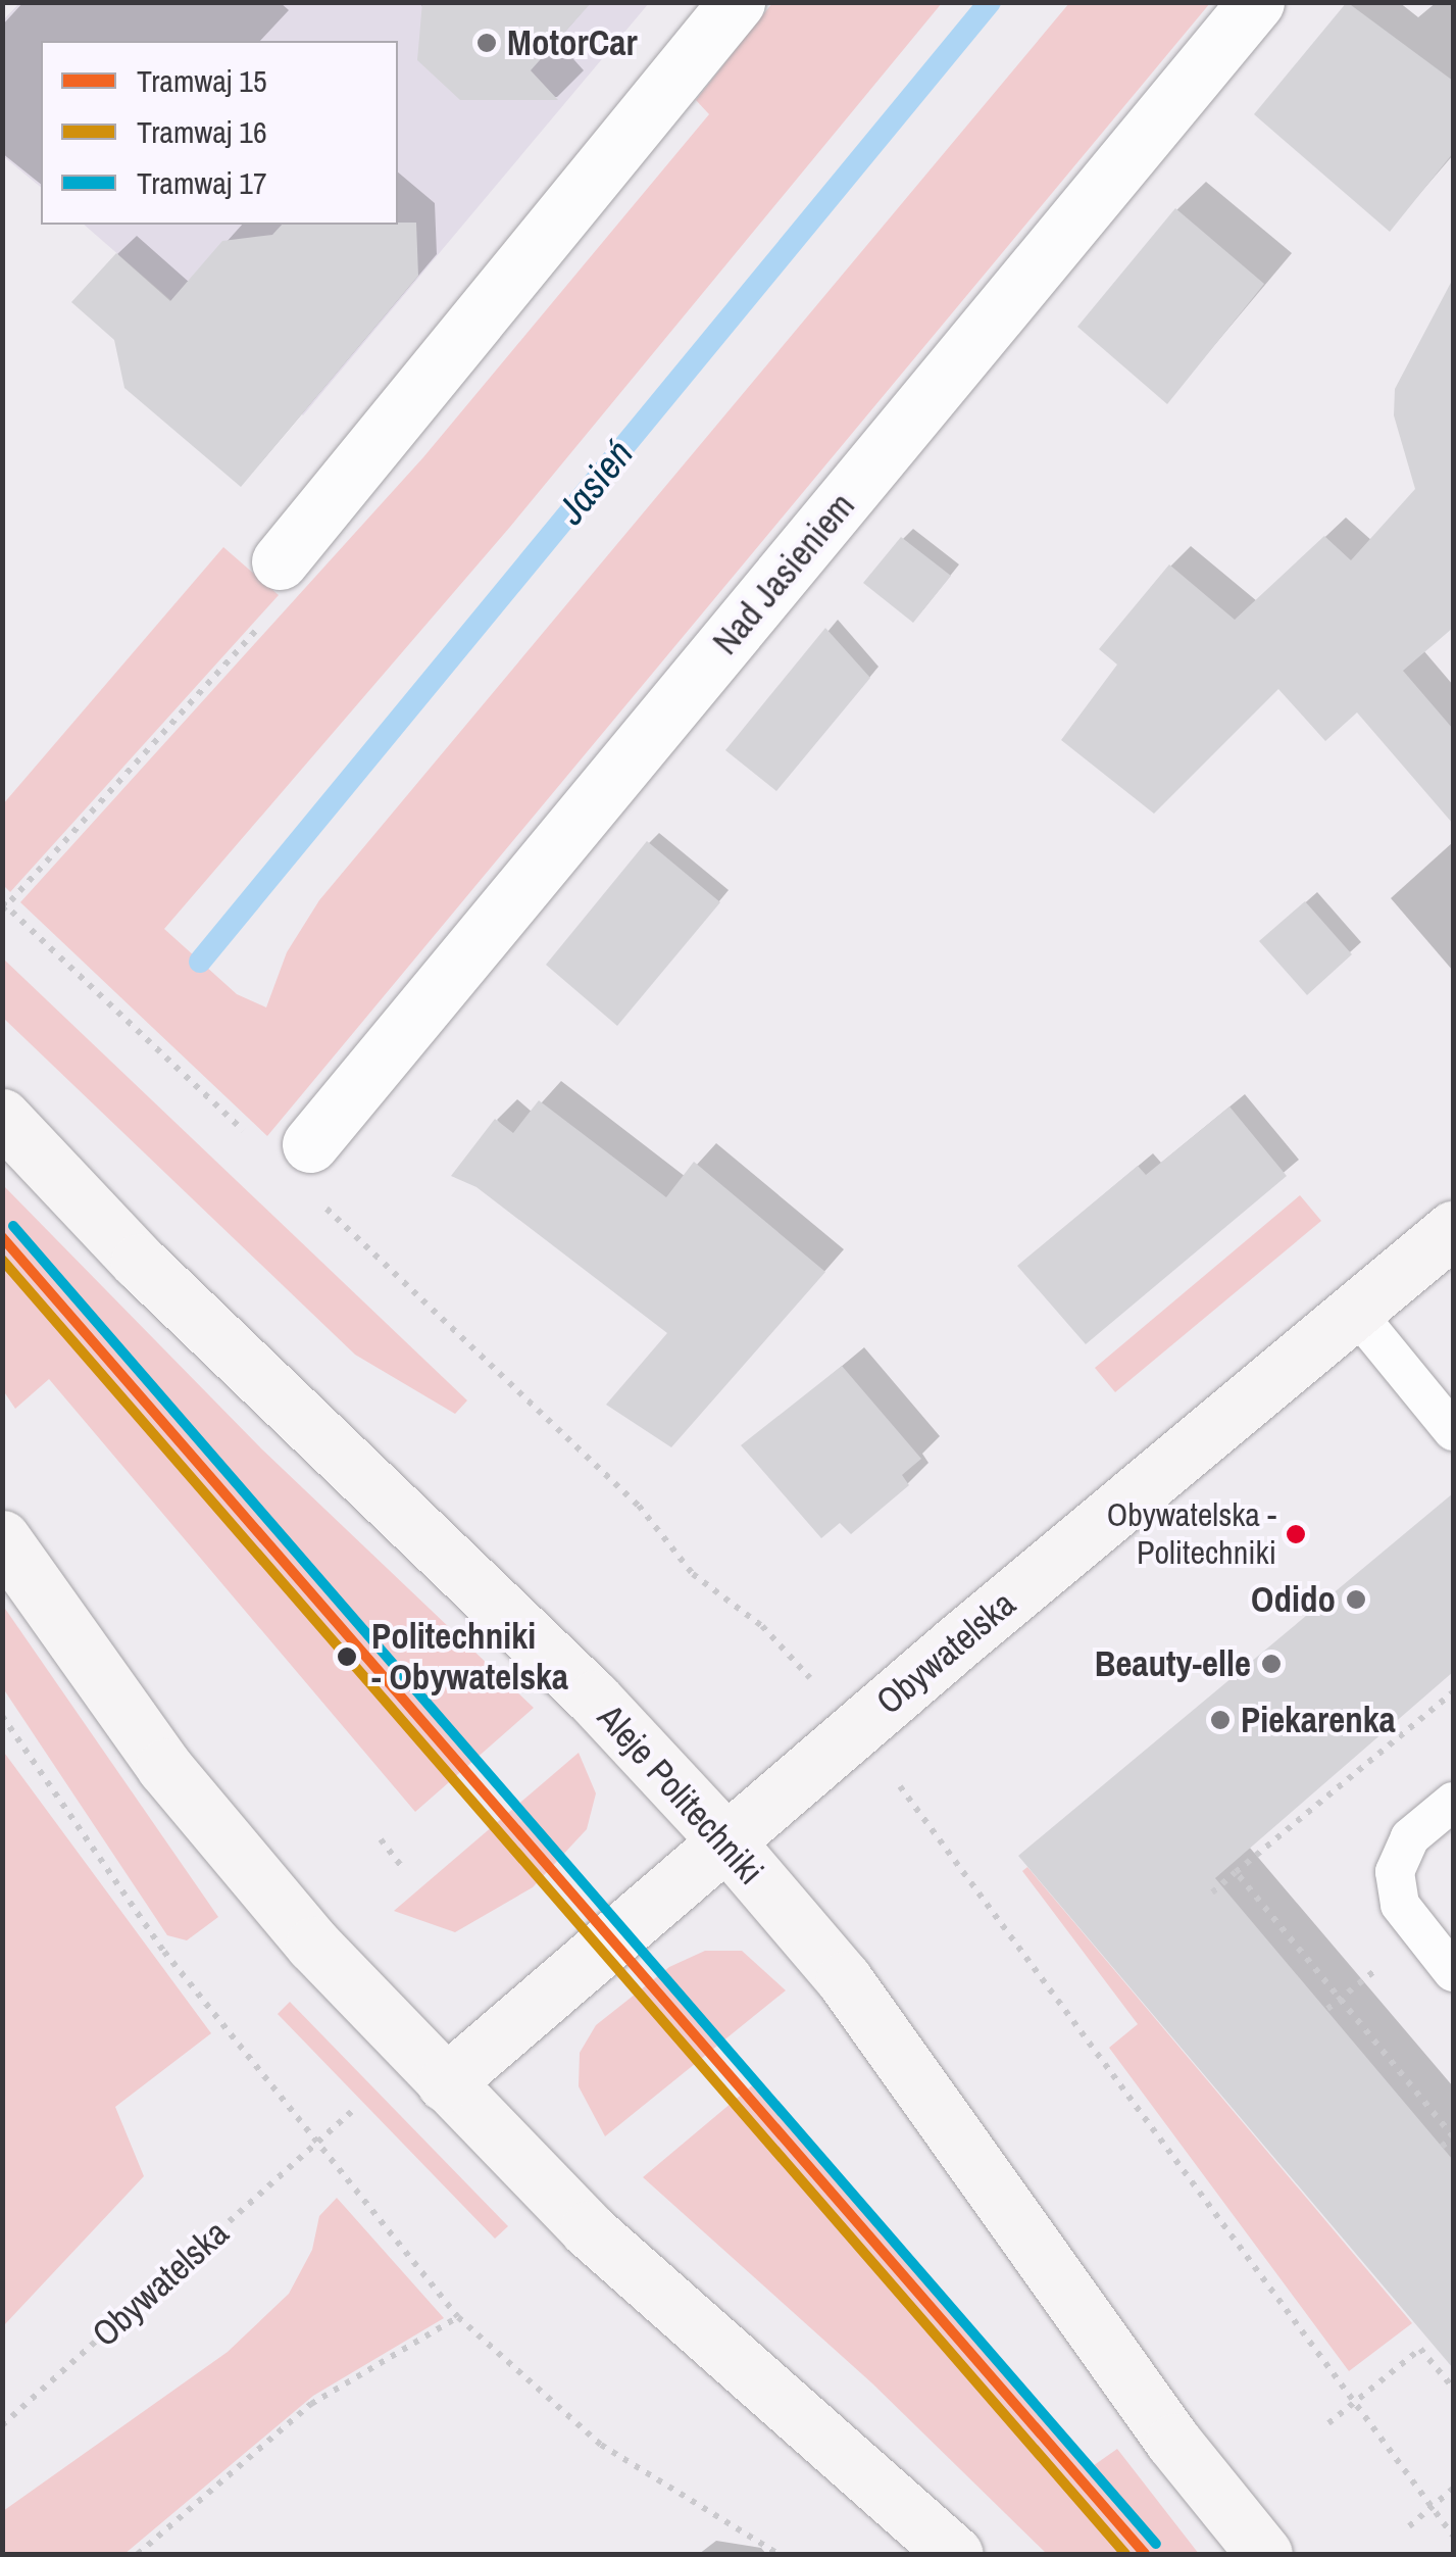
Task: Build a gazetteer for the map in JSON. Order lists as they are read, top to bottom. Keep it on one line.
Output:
{"streets":{"main road":["Obywatelska","Aleje Politechniki"],"street":["Nad Jasieniem"]},"crossings":[["Obywatelska","Aleje Politechniki"]],"water":["Jasień"],"places":["MotorCar","Obywatelska - Politechniki","Odido","Politechniki - Obywatelska","Beauty-elle","Piekarenka"],"lines":["tram line 17","tram line 15","tram line 16"],"legend":["Tramwaj 15","Tramwaj 16","Tramwaj 17"]}
